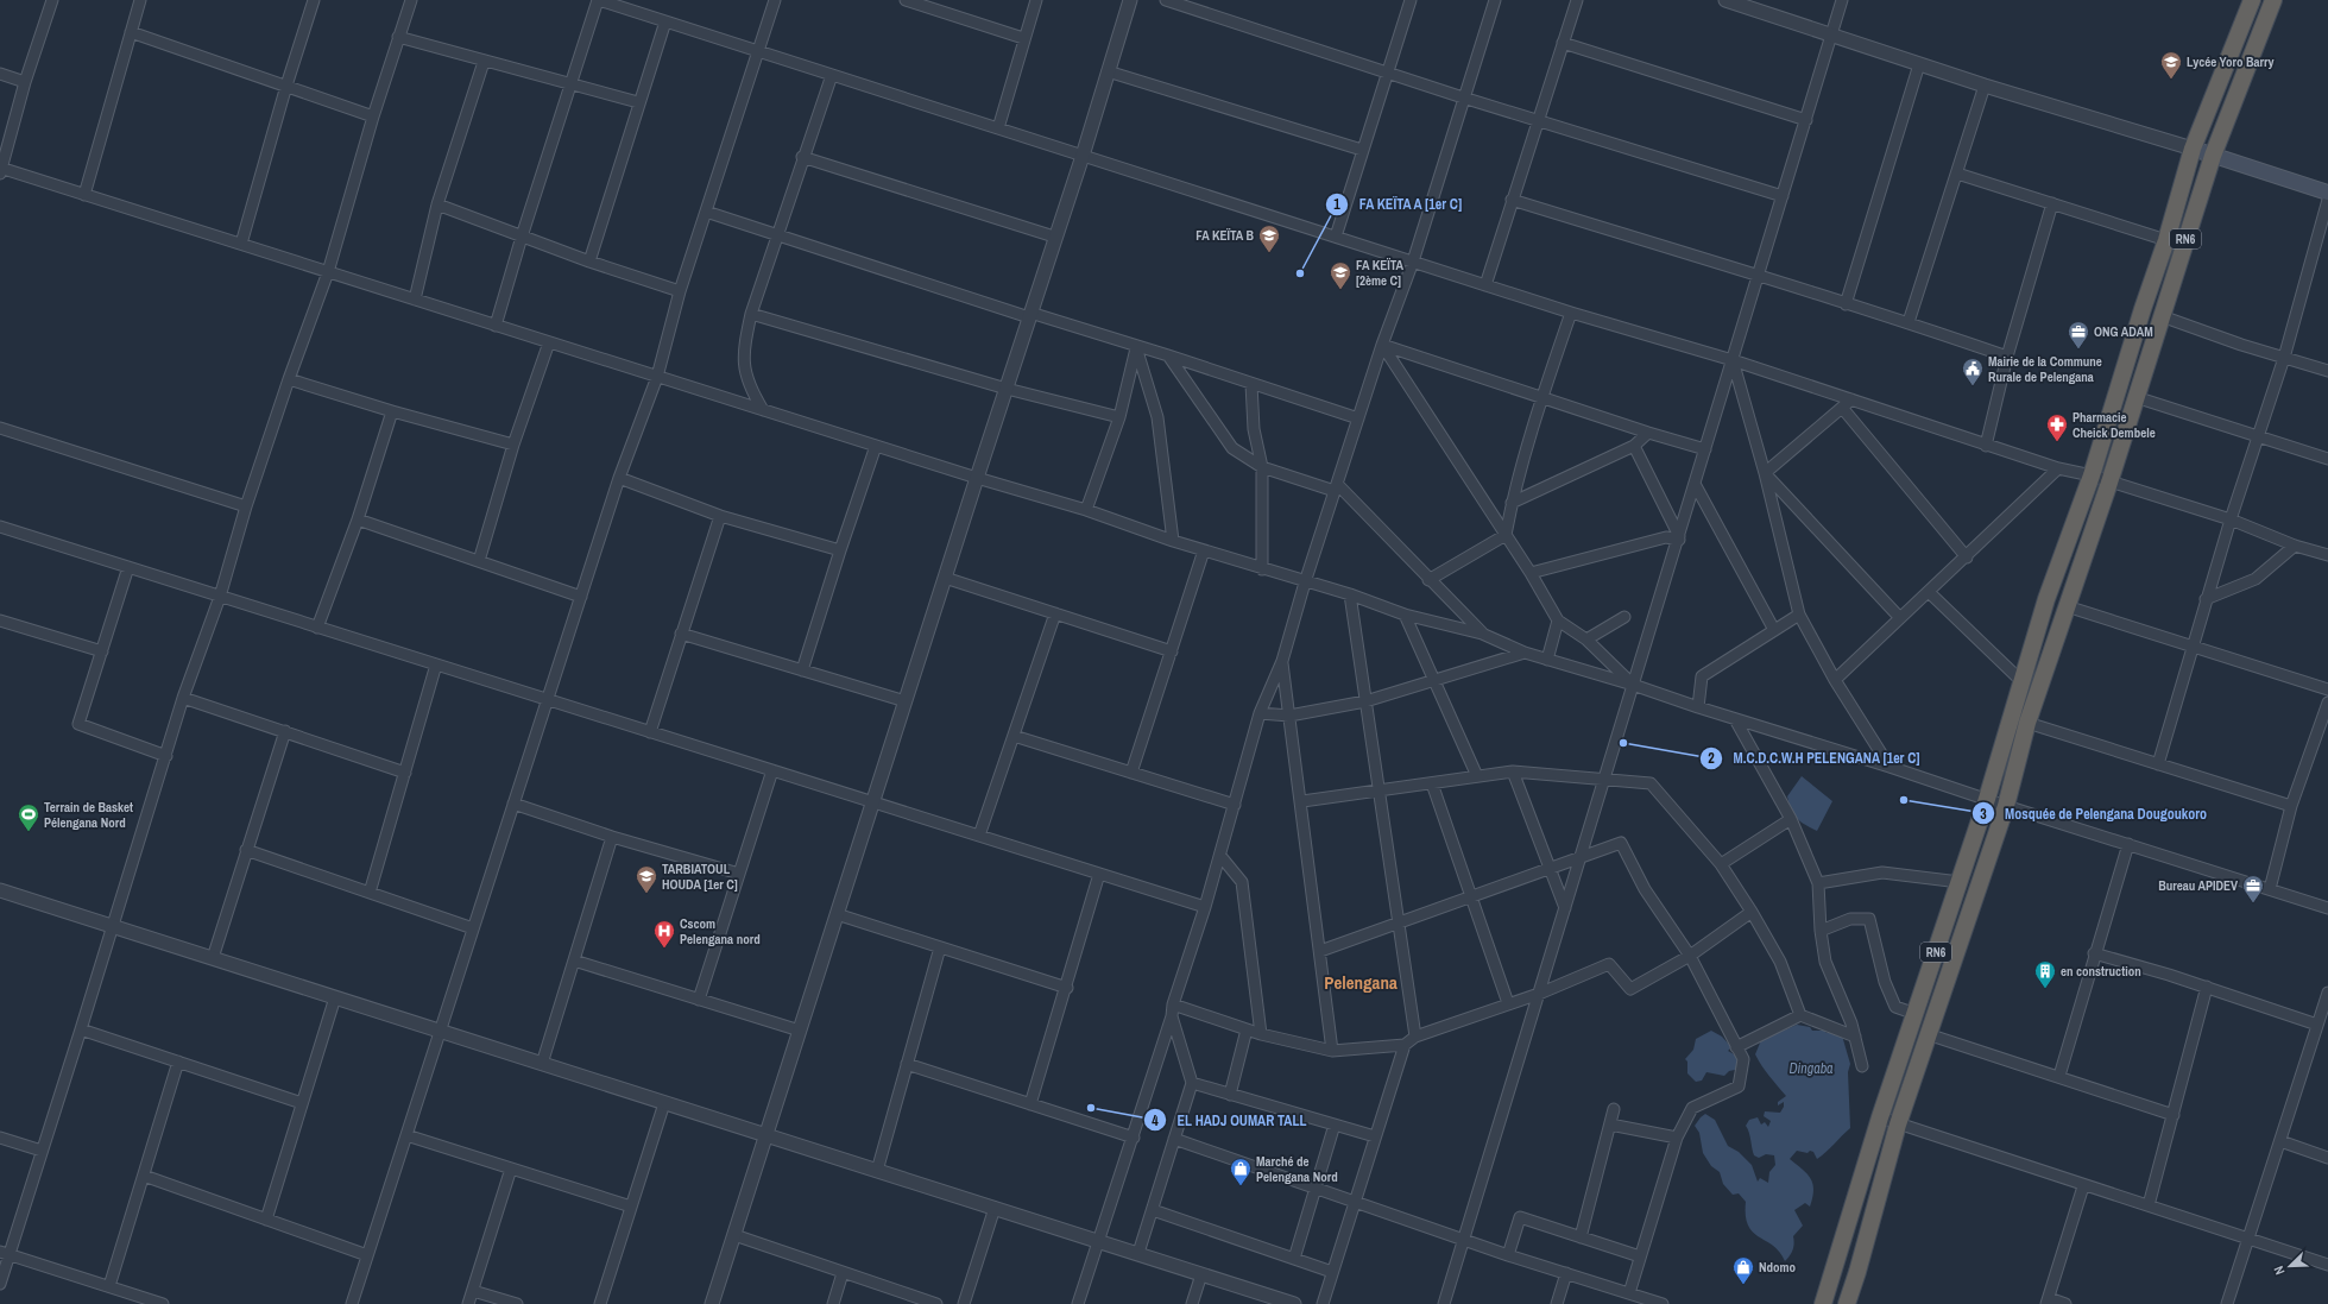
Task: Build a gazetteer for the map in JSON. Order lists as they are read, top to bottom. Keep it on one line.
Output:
{"streets":{"highway":["RN6"]},"districts":["Pelengana"],"water":["Dingaba"],"places":{"school or university":["Lycée Yoro Barry","FA KEÏTA B","FA KEÏTA [2ème C]","TARBIATOUL HOUDA [1er C]"],"other":["FA KEÏTA A [1er C]","M.C.D.C.W.H PELENGANA [1er C]","Mosquée de Pelengana Dougoukoro","EL HADJ OUMAR TALL"],"office":["ONG ADAM","Bureau APIDEV"],"public building":["Mairie de la Commune Rurale de Pelengana"],"pharmacy":["Pharmacie Cheick Dembele"],"sports":["Terrain de Basket Pélengana Nord"],"hospital":["Cscom Pelengana nord"],"building":["en construction"],"shop":["Marché de Pelengana Nord","Ndomo"]},"north":"bottom left"}
